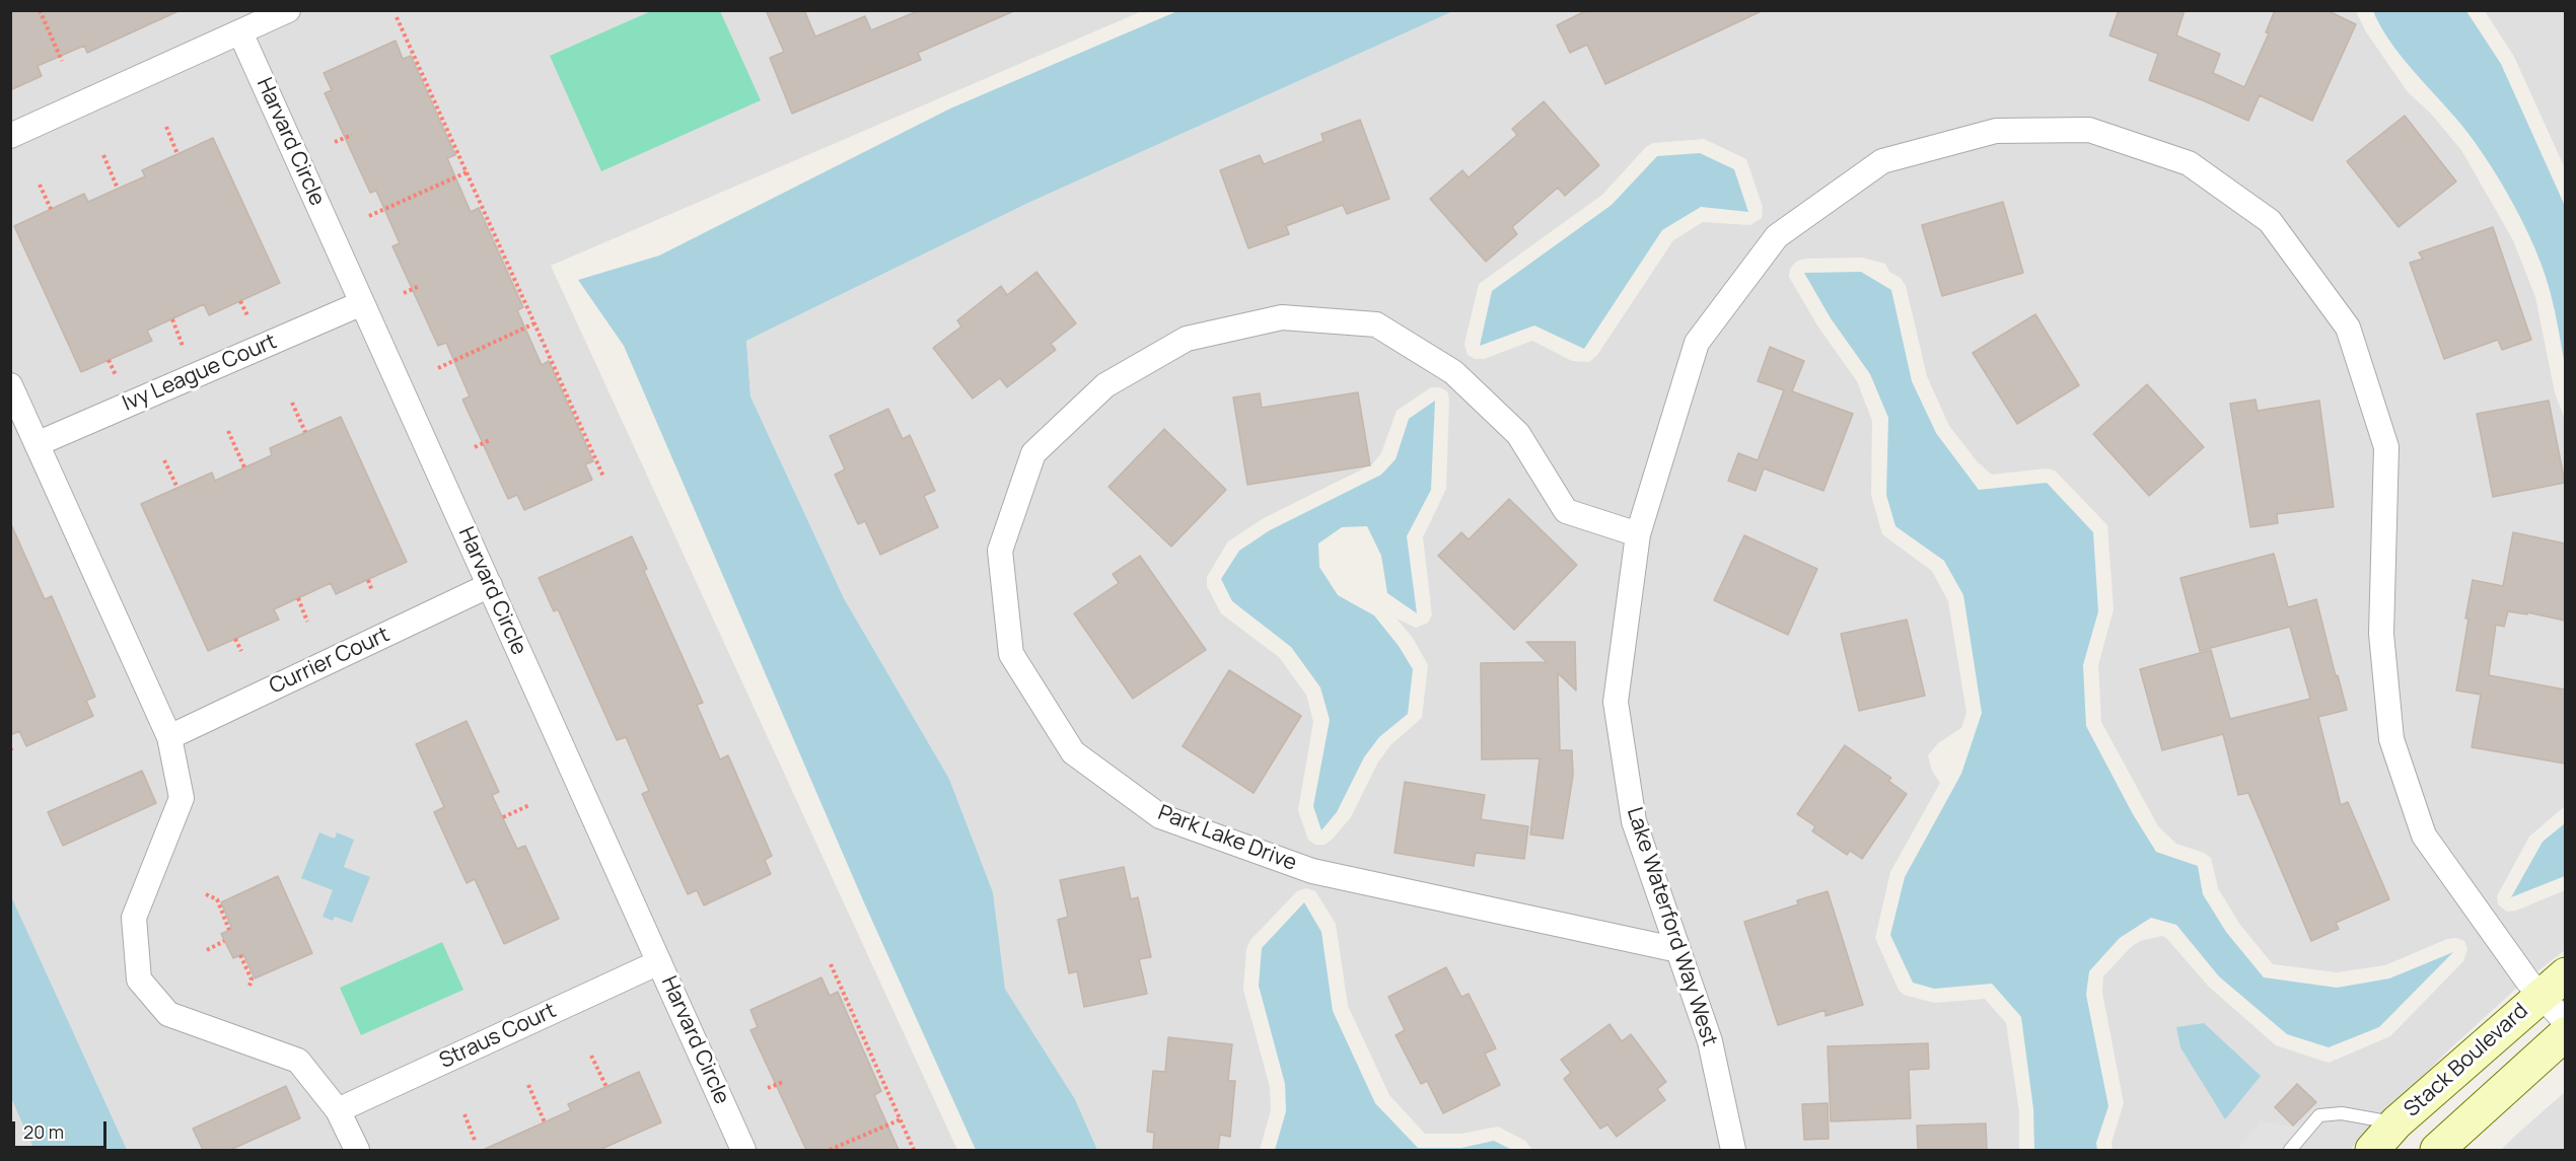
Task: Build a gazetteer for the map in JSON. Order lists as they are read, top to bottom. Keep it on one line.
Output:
{"streets":{"street":["Harvard Circle","Ivy League Court","Currier Court","Park Lake Drive","Lake Waterford Way West","Straus Court","Stack Boulevard"]},"crossings":[["Harvard Circle","Ivy League Court"],["Harvard Circle","Currier Court"],["Harvard Circle","Straus Court"],["Park Lake Drive","Lake Waterford Way West"],["Lake Waterford Way West","Stack Boulevard"]],"scale_bar":"20 m"}
